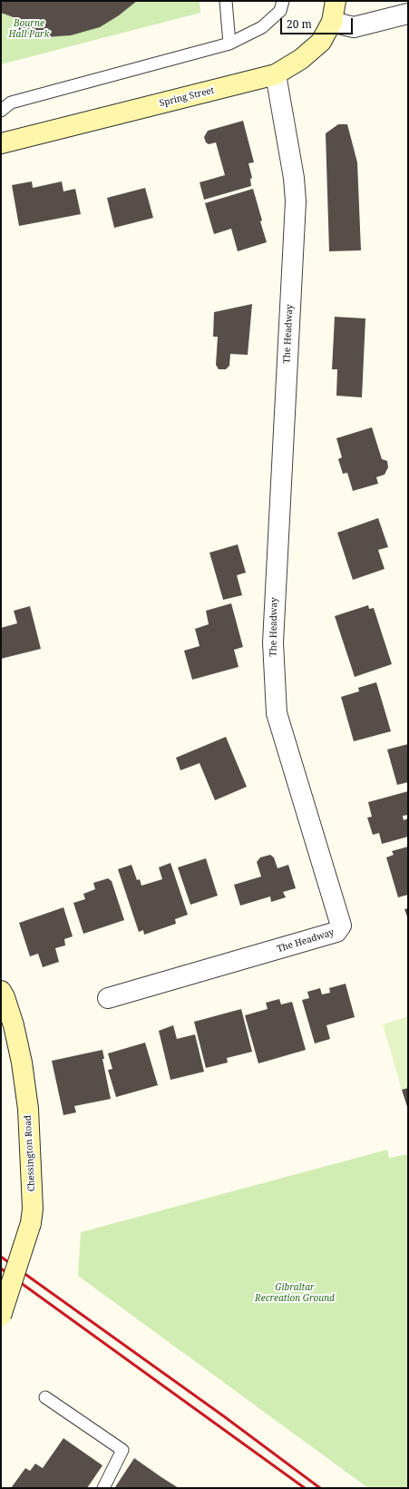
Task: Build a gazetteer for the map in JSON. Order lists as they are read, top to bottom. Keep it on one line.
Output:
{"streets":{"main road":["Spring Street","Chessington Road"],"street":["The Headway"]},"crossings":[["Spring Street","The Headway"]],"parks":["Bourne Hall Park","Gibraltar Recreation Ground"],"scale_bar":"20 m"}
